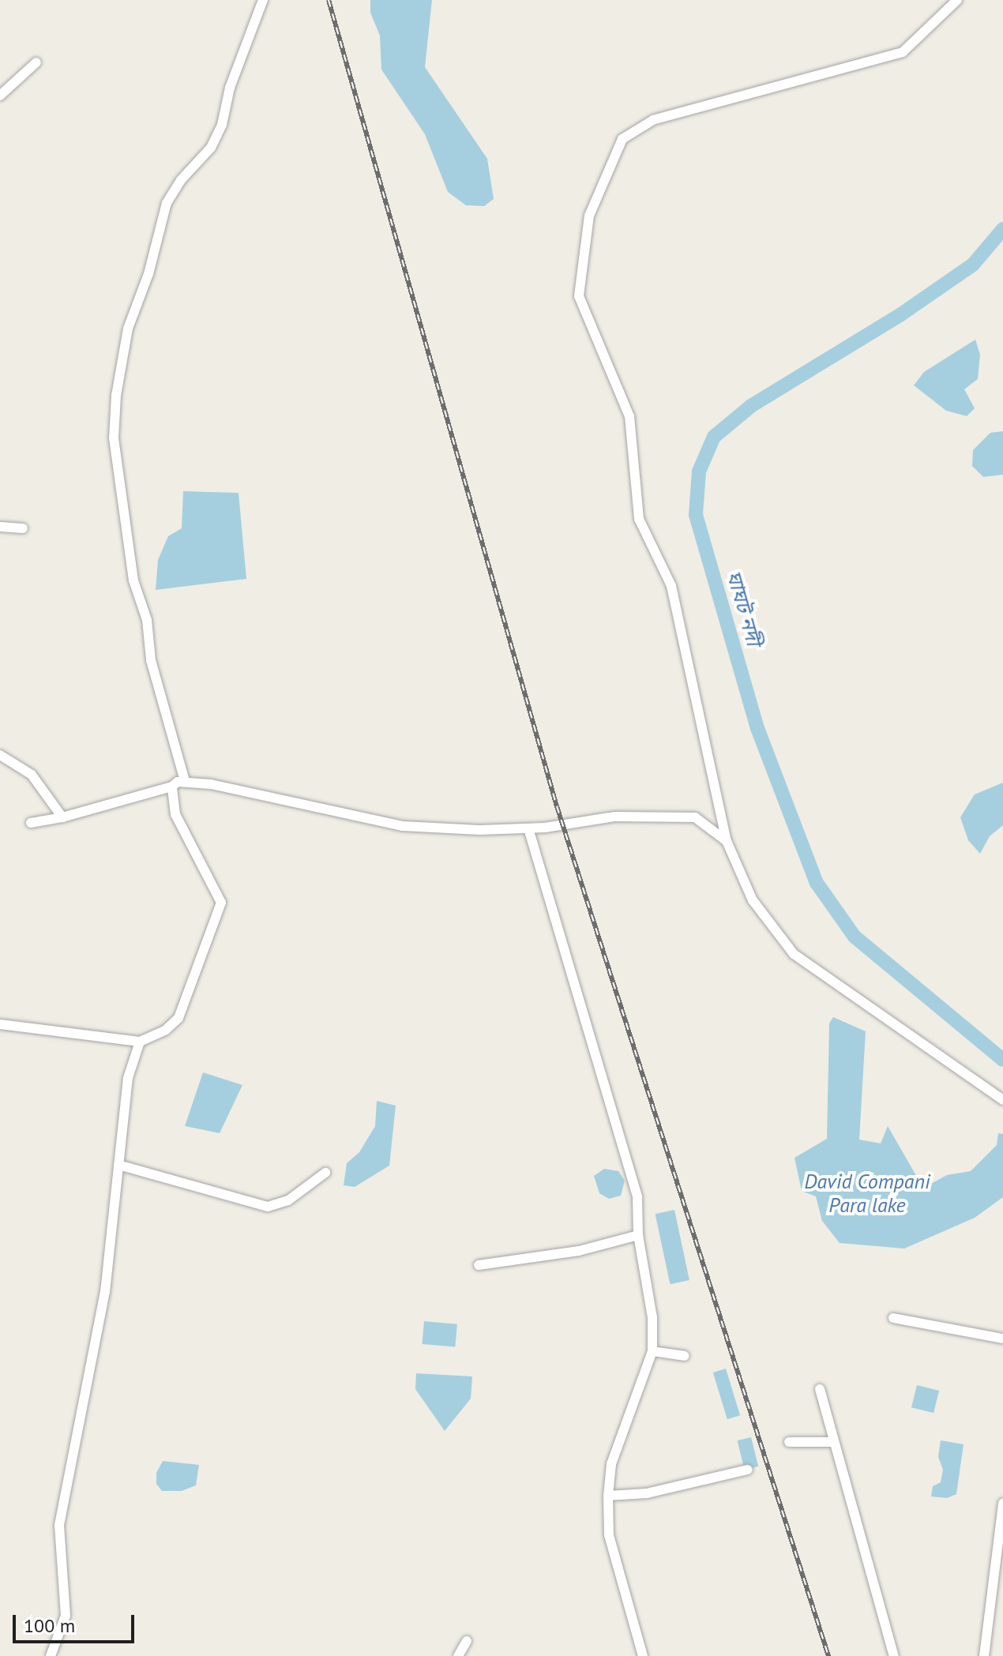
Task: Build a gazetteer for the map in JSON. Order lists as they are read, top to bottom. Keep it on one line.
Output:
{"water":["ঘাঘট নদী","David Compani Para lake"],"scale_bar":"100 m"}
